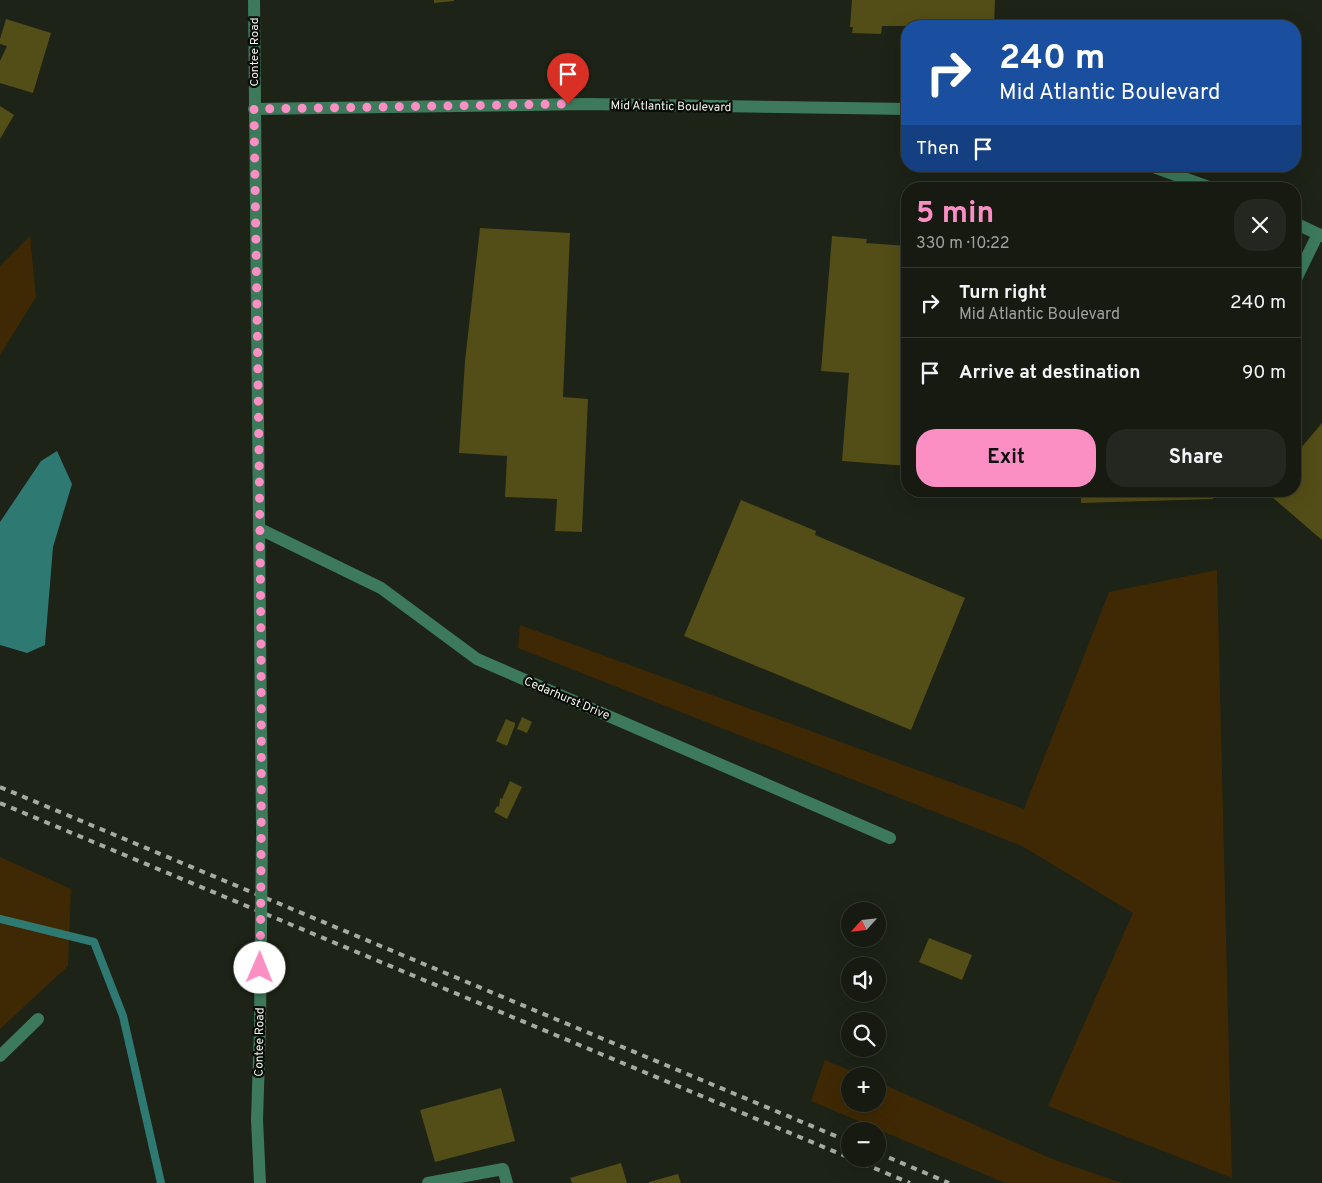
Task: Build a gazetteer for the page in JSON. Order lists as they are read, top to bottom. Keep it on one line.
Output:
{"streets":{"street":["Contee Road","Mid Atlantic Boulevard","Cedarhurst Drive"]},"crossings":[["Contee Road","Mid Atlantic Boulevard"],["Contee Road","Cedarhurst Drive"]],"north":"bottom left","page":{"turn":["240 m","Mid Atlantic Boulevard"],"then":"Then","heading":["5 min","330 m · 10:22"],"list":[{"name":"Turn right","note":"Mid Atlantic Boulevard","value":"240 m"},{"name":"Arrive at destination","value":"90 m"}],"buttons":["Exit","Share"],"map_buttons":["+","−"]}}
